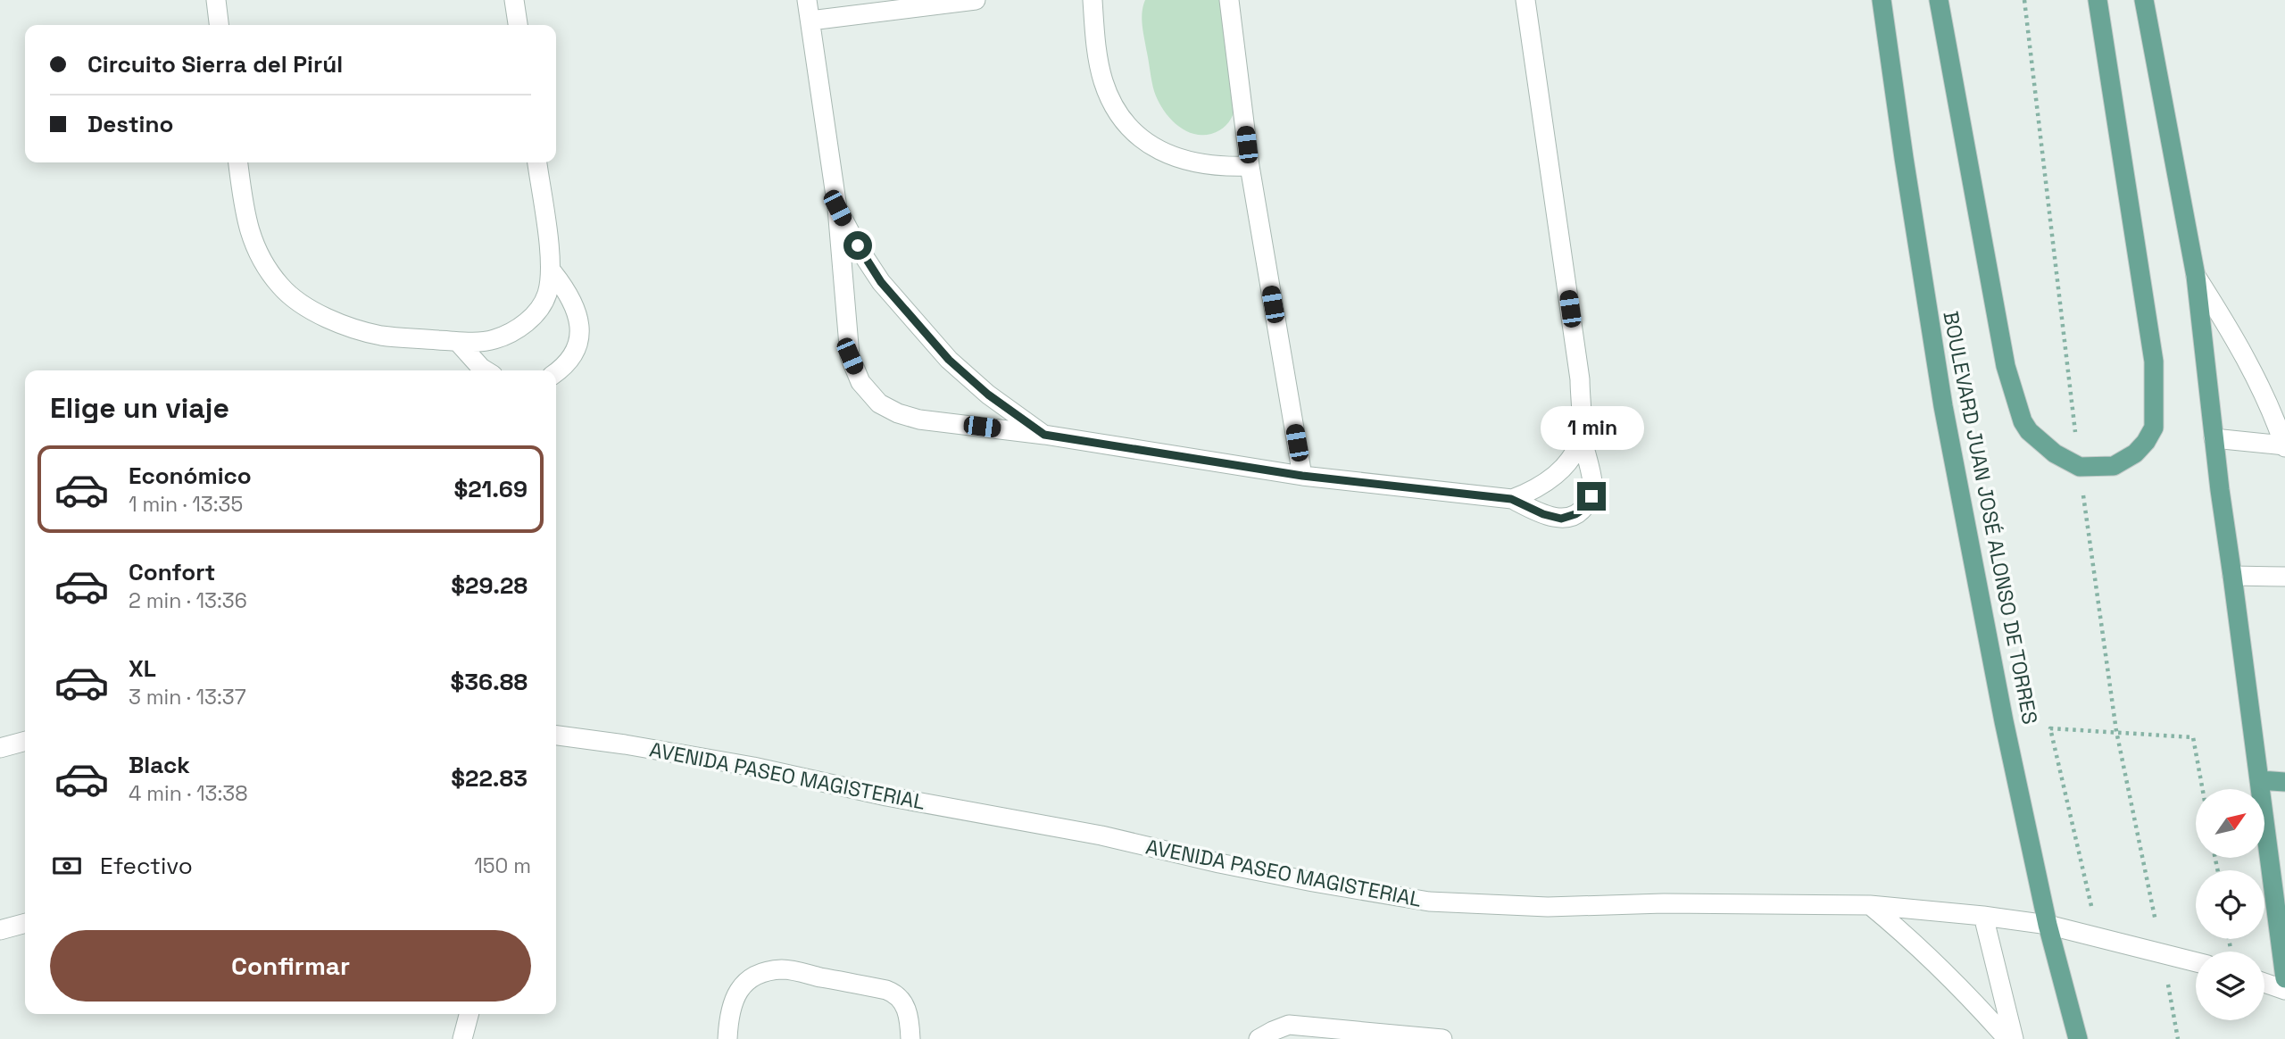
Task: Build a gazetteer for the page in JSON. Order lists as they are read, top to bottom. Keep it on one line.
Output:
{"streets":{"main road":["BOULEVARD JUAN JOSÉ ALONSO DE TORRES"],"street":["AVENIDA PASEO MAGISTERIAL"]},"crossings":[["BOULEVARD JUAN JOSÉ ALONSO DE TORRES","AVENIDA PASEO MAGISTERIAL"]],"north":"top right","page":{"banner":["Circuito Sierra del Pirúl","Destino"],"heading":"Elige un viaje","bubble":"1 min","list":[{"name":"Económico","note":"1 min · 13:35","value":"$21.69"},{"name":"Confort","note":"2 min · 13:36","value":"$29.28"},{"name":"XL","note":"3 min · 13:37","value":"$36.88"},{"name":"Black","note":"4 min · 13:38","value":"$22.83"}],"pay":["Efectivo","150 m"],"buttons":"Confirmar"}}
